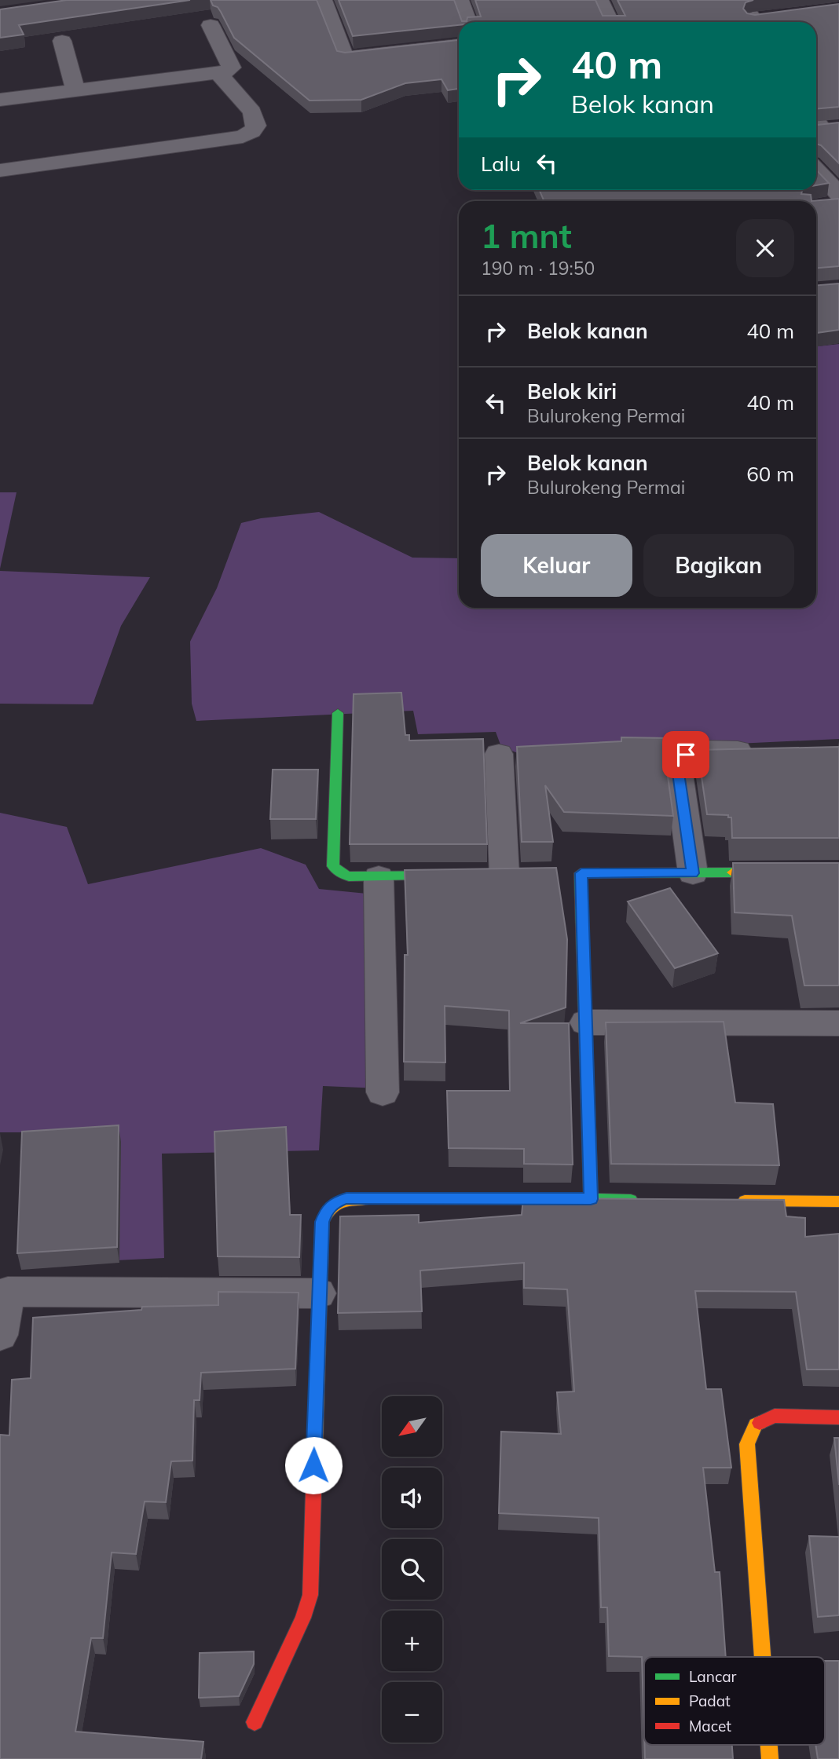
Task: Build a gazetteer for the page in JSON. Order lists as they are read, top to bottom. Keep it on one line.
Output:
{"legend":["Lancar","Padat","Macet"],"north":"bottom left","page":{"turn":["40 m","Belok kanan"],"then":"Lalu","heading":["1 mnt","190 m · 19:50"],"list":[{"name":"Belok kanan","value":"40 m"},{"name":"Belok kiri","note":"Bulurokeng Permai","value":"40 m"},{"name":"Belok kanan","note":"Bulurokeng Permai","value":"60 m"}],"buttons":["Keluar","Bagikan"],"map_buttons":["+","−"]}}
